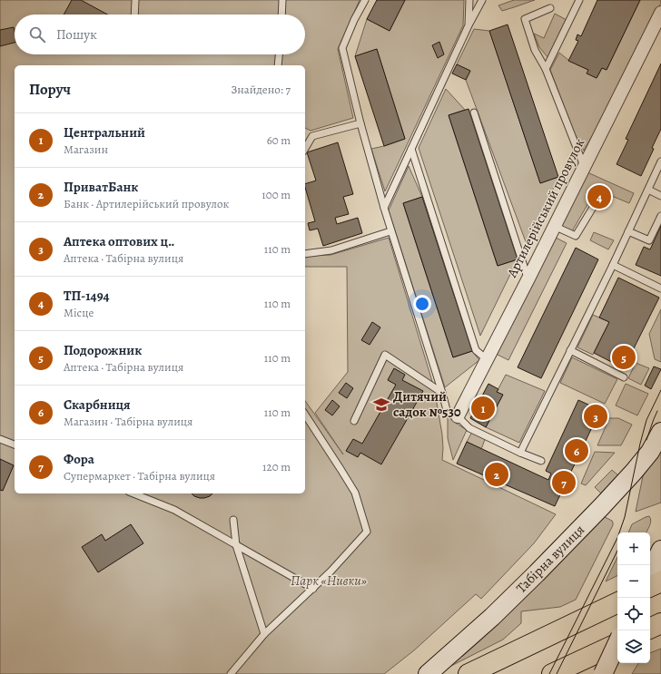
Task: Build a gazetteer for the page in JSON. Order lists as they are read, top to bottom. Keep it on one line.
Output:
{"streets":{"main road":["Табірна вулиця"],"street":["Артилерійський провулок"]},"parks":["Парк «Нивки»"],"places":{"school or university":["Дитячий садок №530"]},"page":{"search":"Пошук","heading":["Поруч","Знайдено: 7"],"list":[{"mark":"1","name":"Центральний","note":"Магазин","value":"60 m"},{"mark":"2","name":"ПриватБанк","note":"Банк · Артилерійський провулок","value":"100 m"},{"mark":"3","name":"Аптека оптових ц‥","note":"Аптека · Табірна вулиця","value":"110 m"},{"mark":"4","name":"ТП-1494","note":"Місце","value":"110 m"},{"mark":"5","name":"Подорожник","note":"Аптека · Табірна вулиця","value":"110 m"},{"mark":"6","name":"Скарбниця","note":"Магазин · Табірна вулиця","value":"110 m"},{"mark":"7","name":"Фора","note":"Супермаркет · Табірна вулиця","value":"120 m"}],"pins":["4","5","1","3","6","2","7"],"map_buttons":["+","−"]}}
